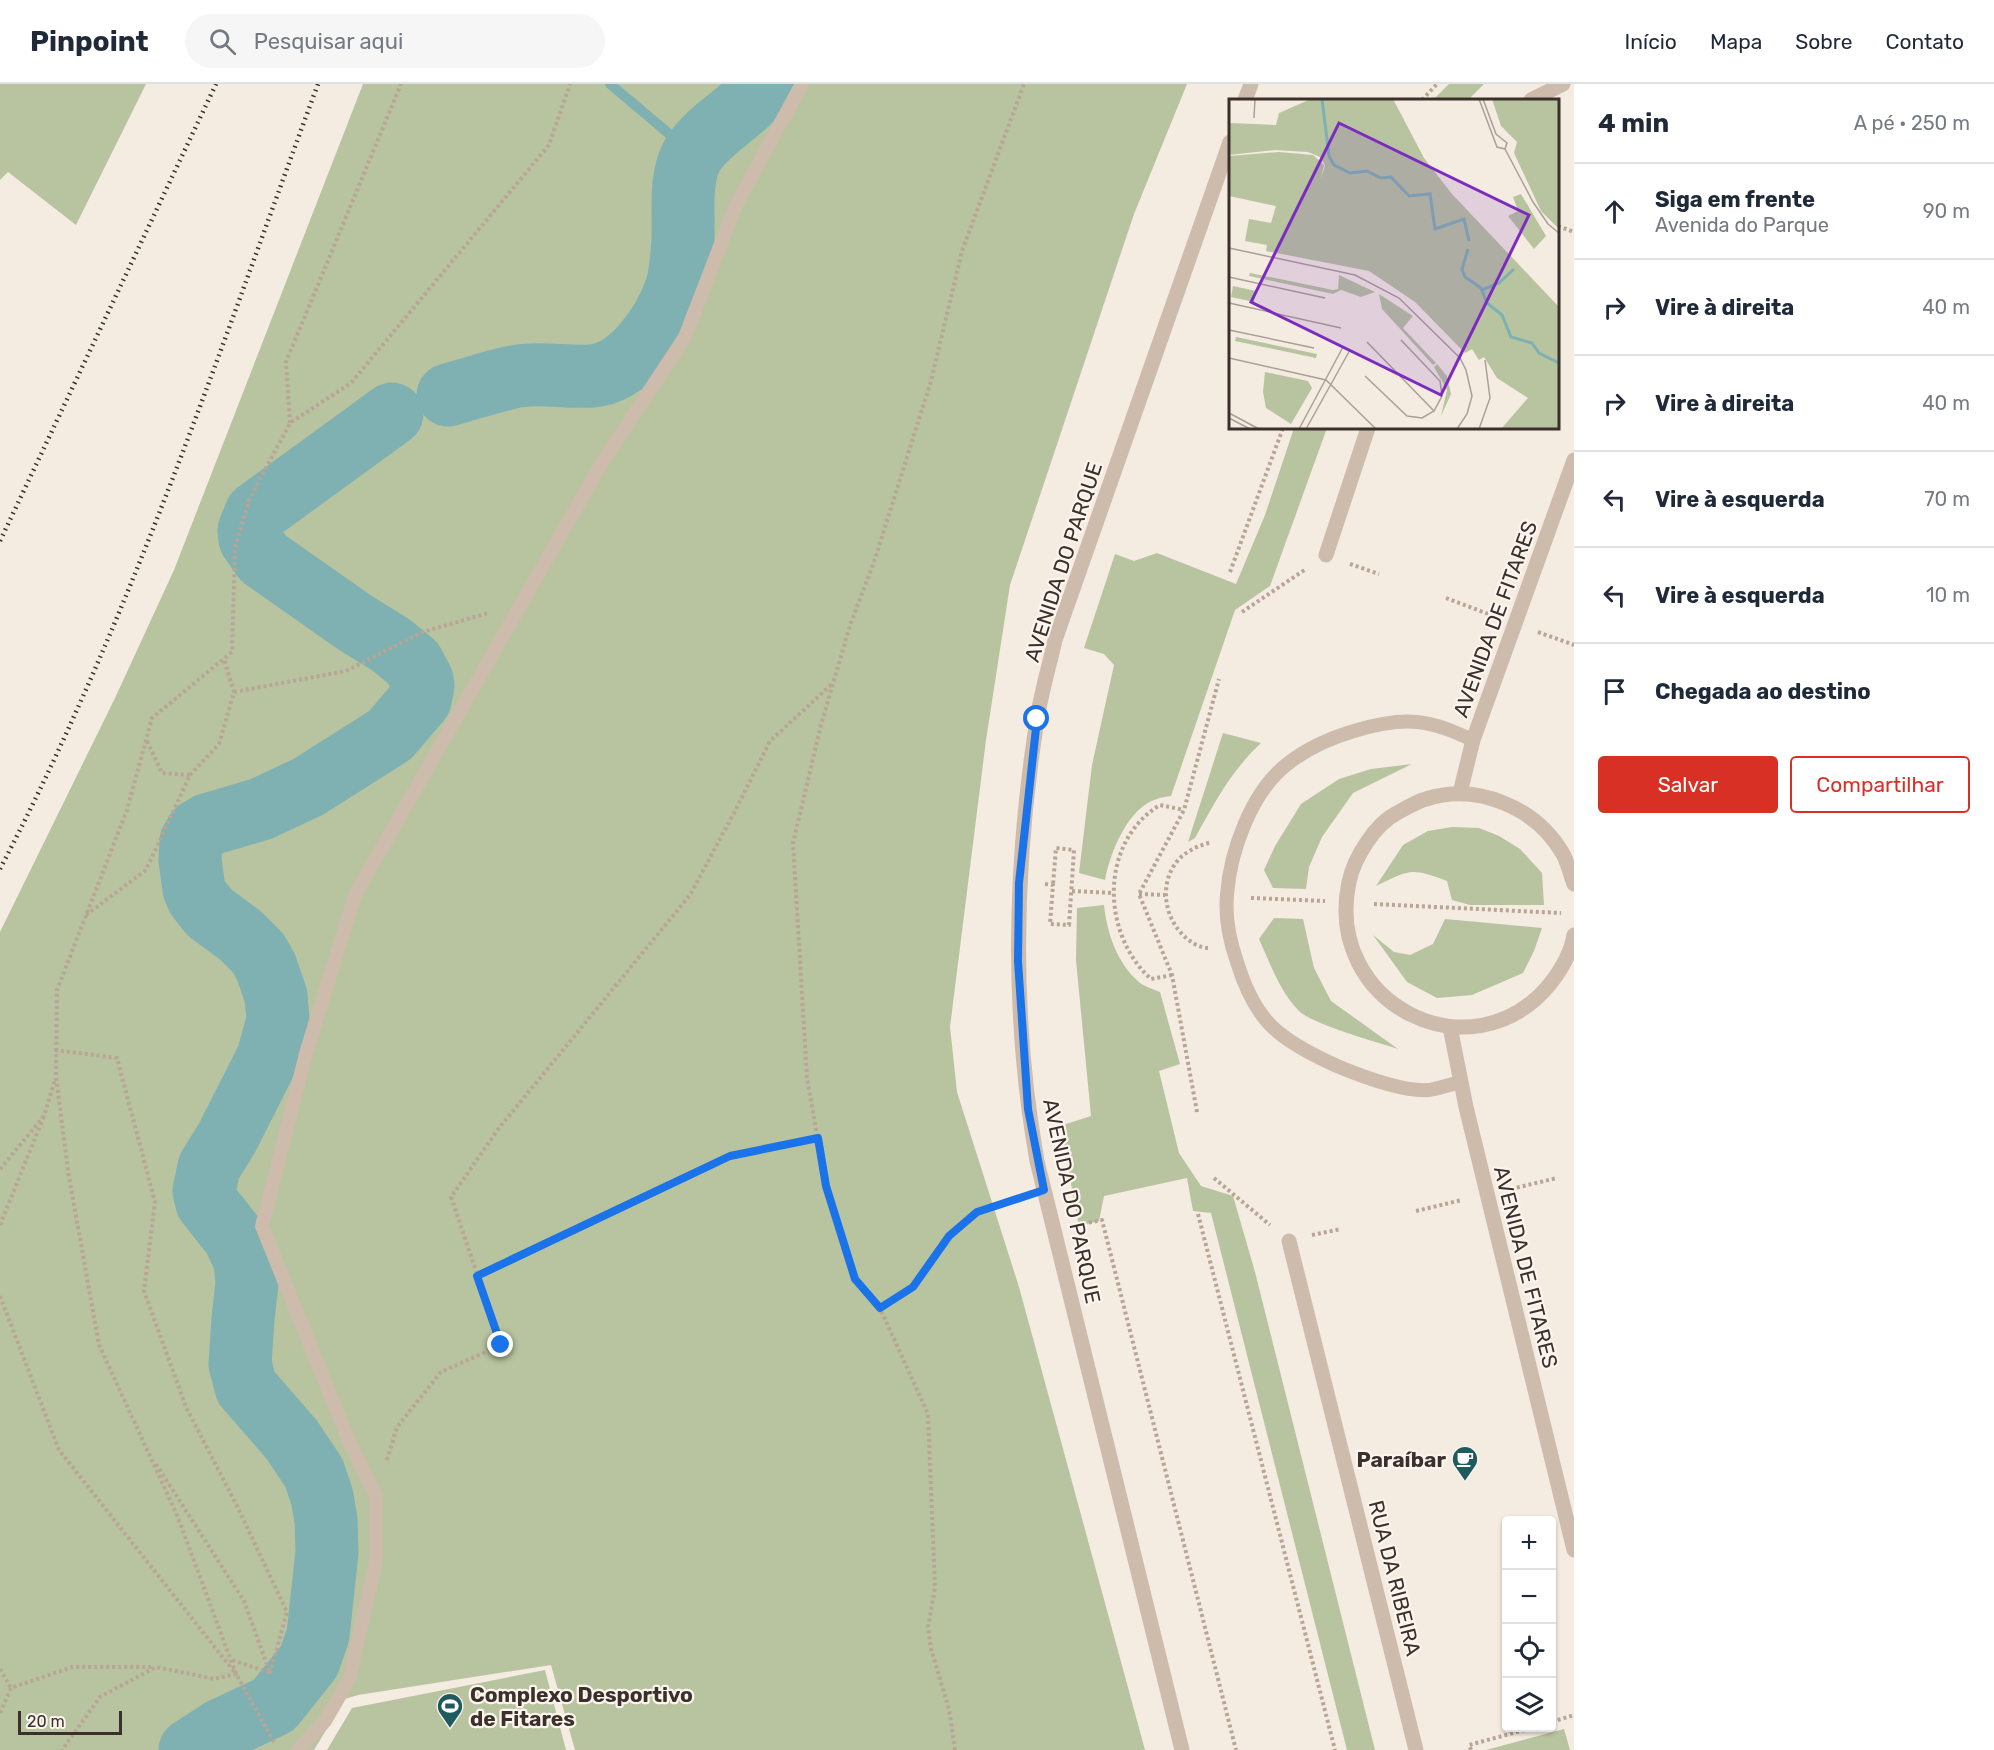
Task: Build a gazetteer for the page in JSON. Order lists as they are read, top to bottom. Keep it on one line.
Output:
{"streets":{"street":["AVENIDA DO PARQUE","AVENIDA DE FITARES","RUA DA RIBEIRA"]},"places":{"cafe":["Paraíbar"],"sports":["Complexo Desportivo de Fitares"]},"scale_bar":"20 m","page":{"header":"Pinpoint","search":"Pesquisar aqui","nav":["Início","Mapa","Sobre","Contato"],"heading":["4 min","A pé · 250 m"],"list":[["Siga em frente","Avenida do Parque","90 m"],["Vire à direita","40 m"],["Vire à direita","40 m"],["Vire à esquerda","70 m"],["Vire à esquerda","10 m"],"Chegada ao destino"],"buttons":["Salvar","Compartilhar"],"map_buttons":["+","−"],"scale":"20 m"}}
